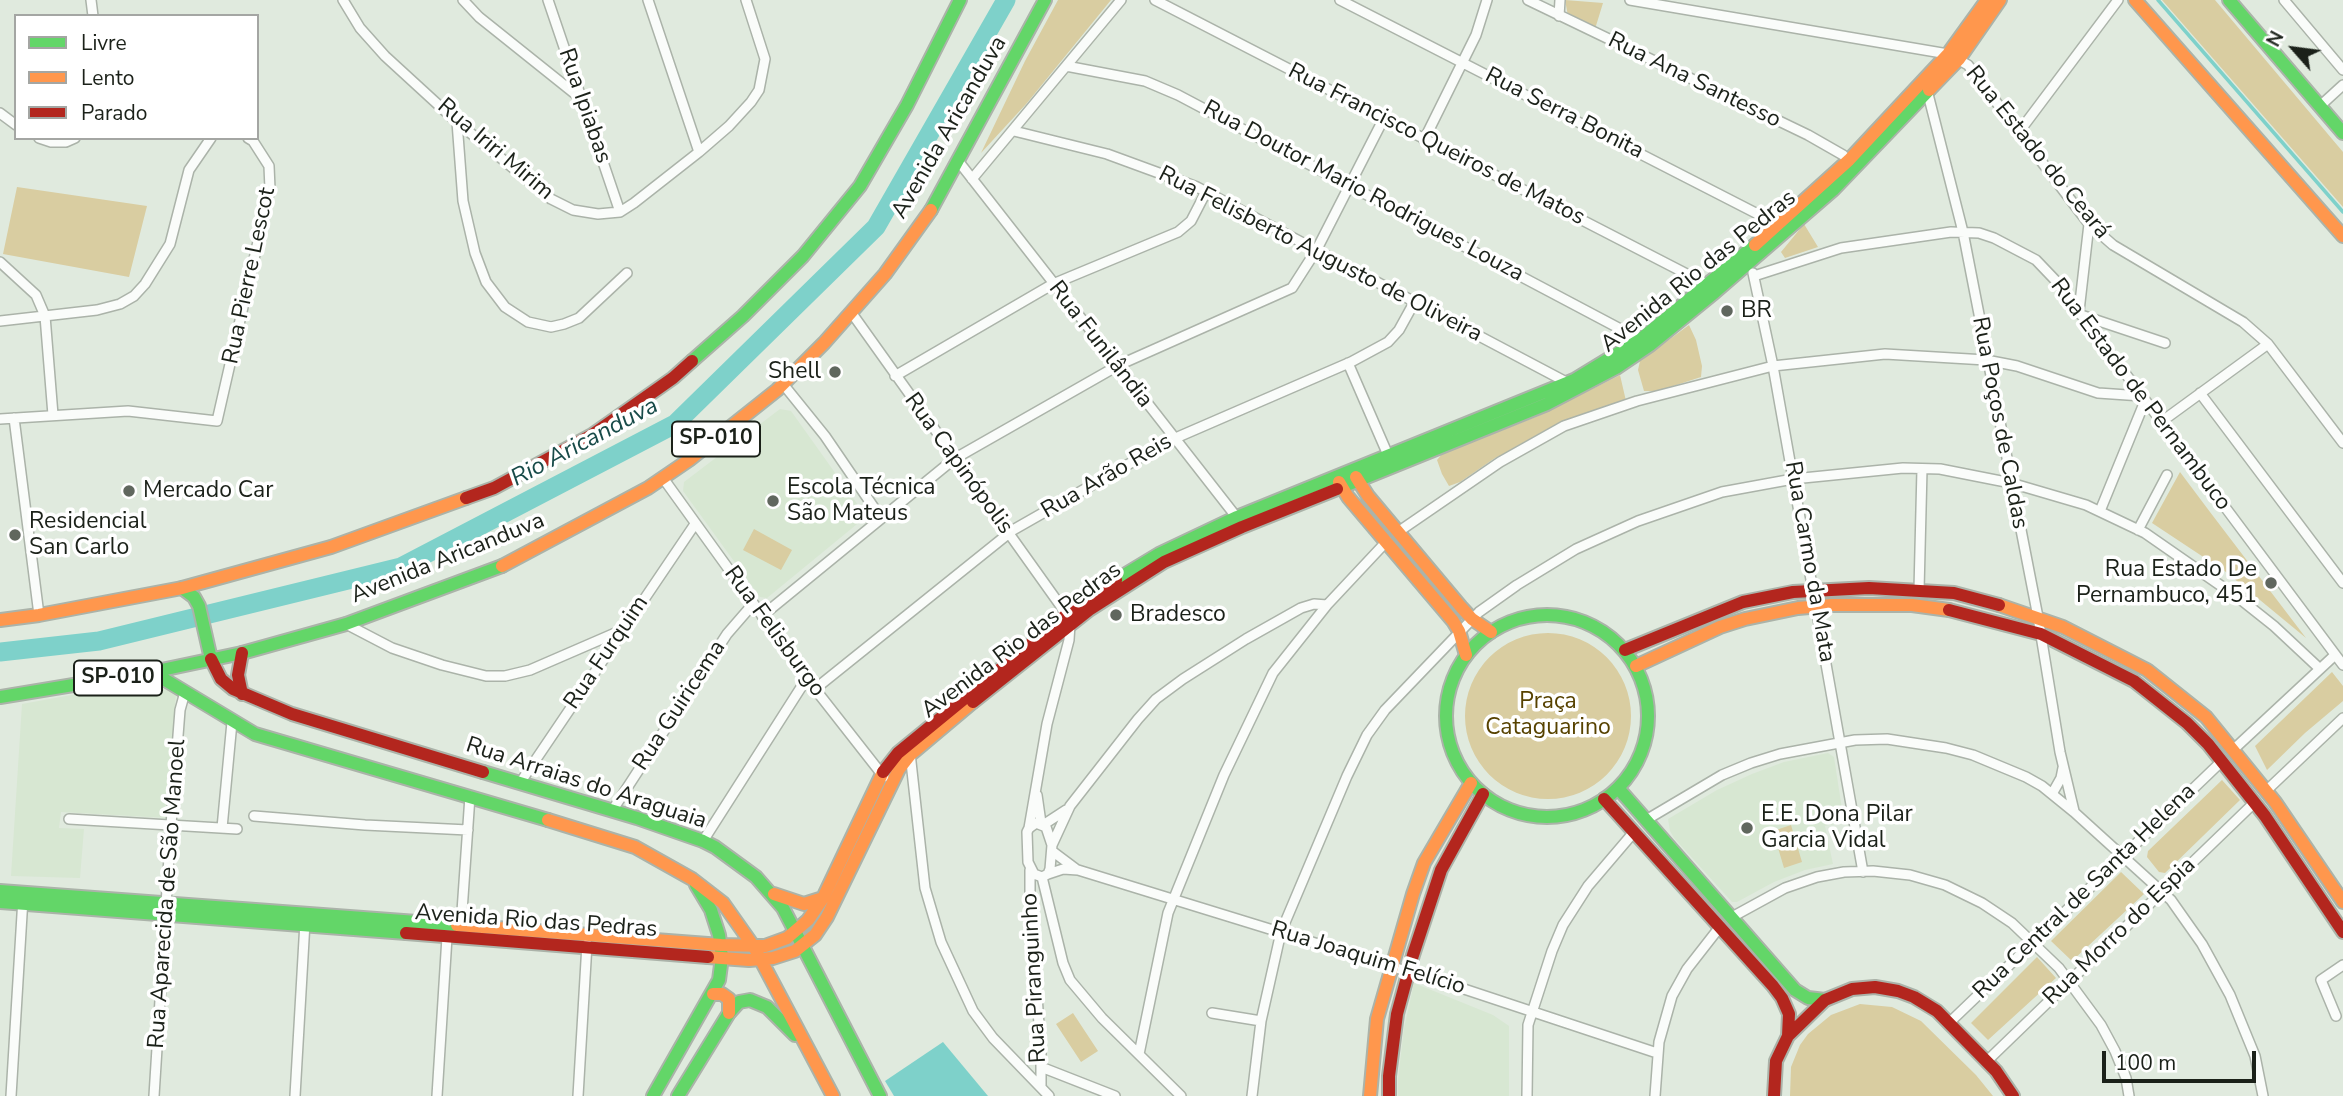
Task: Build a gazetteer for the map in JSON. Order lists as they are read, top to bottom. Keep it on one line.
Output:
{"streets":{"main road":["Avenida Aricanduva","Avenida Rio das Pedras","SP-010","Rua Arraias do Araguaia"],"street":["Rua Ana Santesso","Rua Ipiabas","Rua Serra Bonita","Rua Francisco Queiros de Matos","Rua Iriri Mirim","Rua Estado do Ceará","Rua Doutor Mario Rodrigues Louza","Rua Felisberto Augusto de Oliveira","Rua Pierre Lescot","Rua Funilândia","Rua Estado de Pernambuco","Rua Poços de Caldas","Rua Capinópolis","Rua Arão Reis","Rua Carmo da Mata","Rua Felisburgo","Rua Furquim","Rua Guiricema","Rua Central de Santa Helena","Rua Aparecida de São Manoel","Rua Morro do Espia","Rua Joaquim Felício","Rua Piranguinho"]},"crossings":[["Rua Ana Santesso","Avenida Rio das Pedras"],["Rua Ipiabas","Rua Iriri Mirim"],["Rua Serra Bonita","Avenida Rio das Pedras"],["Avenida Aricanduva","Rua Funilândia"],["Avenida Aricanduva","Rua Capinópolis"],["Avenida Aricanduva","Rua Felisburgo"],["Avenida Aricanduva","Rua Arraias do Araguaia"],["Rua Francisco Queiros de Matos","Avenida Rio das Pedras"],["Rua Estado do Ceará","Avenida Rio das Pedras"],["Rua Doutor Mario Rodrigues Louza","Avenida Rio das Pedras"],["Rua Felisberto Augusto de Oliveira","Avenida Rio das Pedras"],["Rua Felisberto Augusto de Oliveira","Rua Arão Reis"],["Avenida Rio das Pedras","Rua Funilândia"],["Avenida Rio das Pedras","Rua Estado de Pernambuco"],["Avenida Rio das Pedras","Rua Poços de Caldas"],["Avenida Rio das Pedras","Rua Capinópolis"],["Avenida Rio das Pedras","Rua Carmo da Mata"],["Avenida Rio das Pedras","Rua Felisburgo"],["Avenida Rio das Pedras","Rua Arraias do Araguaia"],["Avenida Rio das Pedras","Rua Aparecida de São Manoel"],["Avenida Rio das Pedras","Rua Piranguinho"],["Rua Funilândia","Rua Arão Reis"],["Rua Estado de Pernambuco","Rua Poços de Caldas"],["Rua Estado de Pernambuco","Rua Carmo da Mata"],["Rua Capinópolis","Rua Arão Reis"],["Rua Capinópolis","Rua Piranguinho"],["Rua Arão Reis","Rua Felisburgo"],["Rua Felisburgo","Rua Furquim"],["Rua Felisburgo","Rua Guiricema"],["Rua Furquim","Rua Arraias do Araguaia"],["Rua Guiricema","Rua Arraias do Araguaia"],["Rua Arraias do Araguaia","Rua Aparecida de São Manoel"]],"water":["Rio Aricanduva"],"parks":["Praça Cataguarino"],"places":["BR","Shell","Mercado Car","Escola Técnica São Mateus","Residencial San Carlo","Rua Estado De Pernambuco, 451","Bradesco","E.E. Dona Pilar Garcia Vidal"],"legend":["Livre","Lento","Parado"],"scale_bar":"100 m","north":"top left"}
